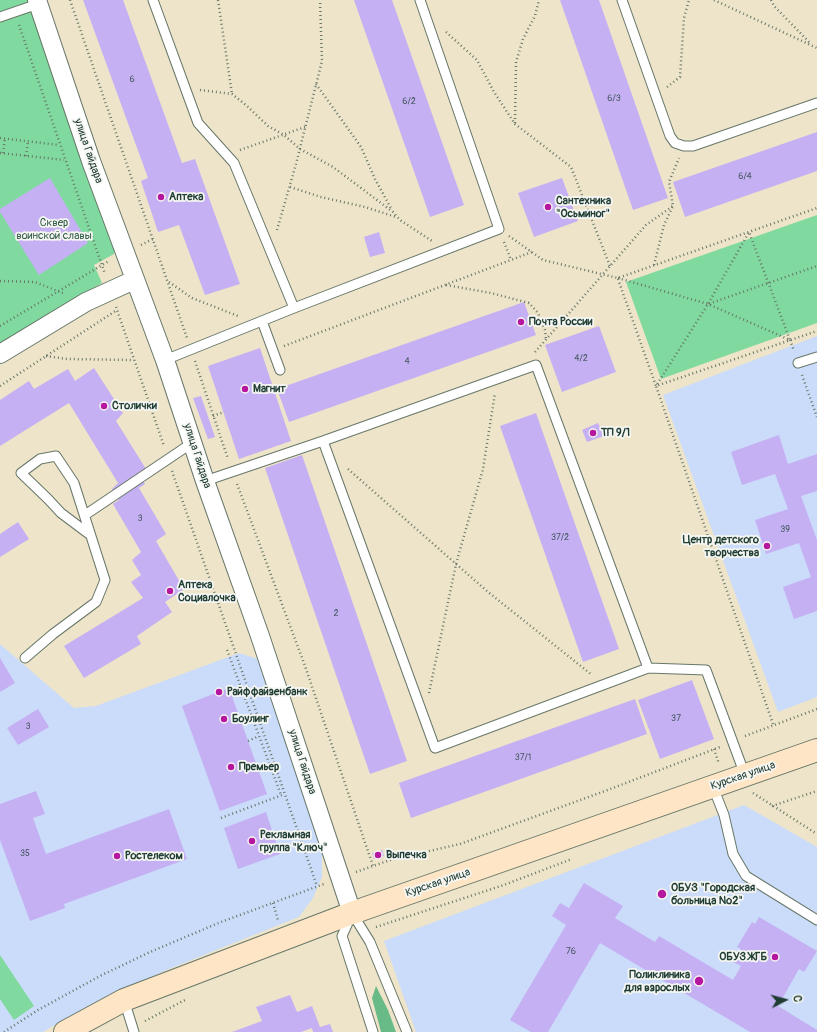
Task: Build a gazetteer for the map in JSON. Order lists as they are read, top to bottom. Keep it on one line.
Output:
{"streets":{"main road":["Курская улица"],"street":["улица Гайдара"]},"crossings":[["улица Гайдара","Курская улица"]],"parks":["Сквер воинской славы"],"places":["Аптека","Сантехника \"Осьминог\"","Почта России","Магнит","Столички","ТП 9/1","Центр детского творчества","Аптека Социалочка","Райффайзенбанк","Боулинг","Премьер","Рекламная группа \"Ключ\"","Выпечка","Ростелеком","ОБУЗ \"Городская больница №2\"","ОБУЗ ЖГБ","Поликлиника для взрослых"],"house_numbers":["6","6/3","6/2","6/4","4/2","4","3","39","37/2","2","37","3","37/1","35","76"],"north":"right"}
